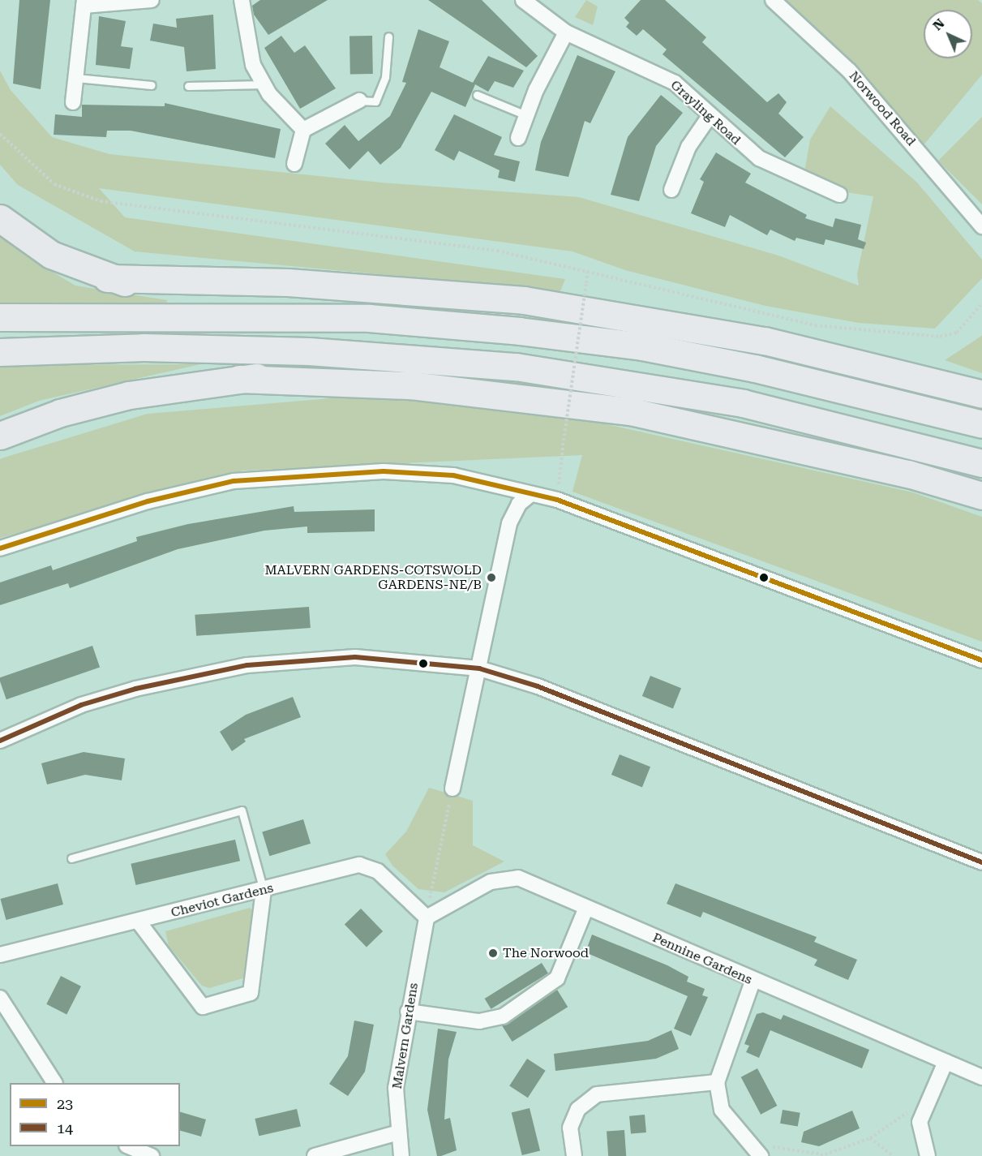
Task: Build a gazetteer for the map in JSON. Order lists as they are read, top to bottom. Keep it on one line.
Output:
{"streets":{"street":["Norwood Road","Grayling Road","Cheviot Gardens","Pennine Gardens","Malvern Gardens"]},"crossings":[["Cheviot Gardens","Pennine Gardens"],["Cheviot Gardens","Malvern Gardens"],["Pennine Gardens","Malvern Gardens"]],"places":["MALVERN GARDENS-COTSWOLD GARDENS-NE/B","The Norwood"],"lines":["transit line 23","transit line 14"],"legend":["23","14"],"north":"top left"}
